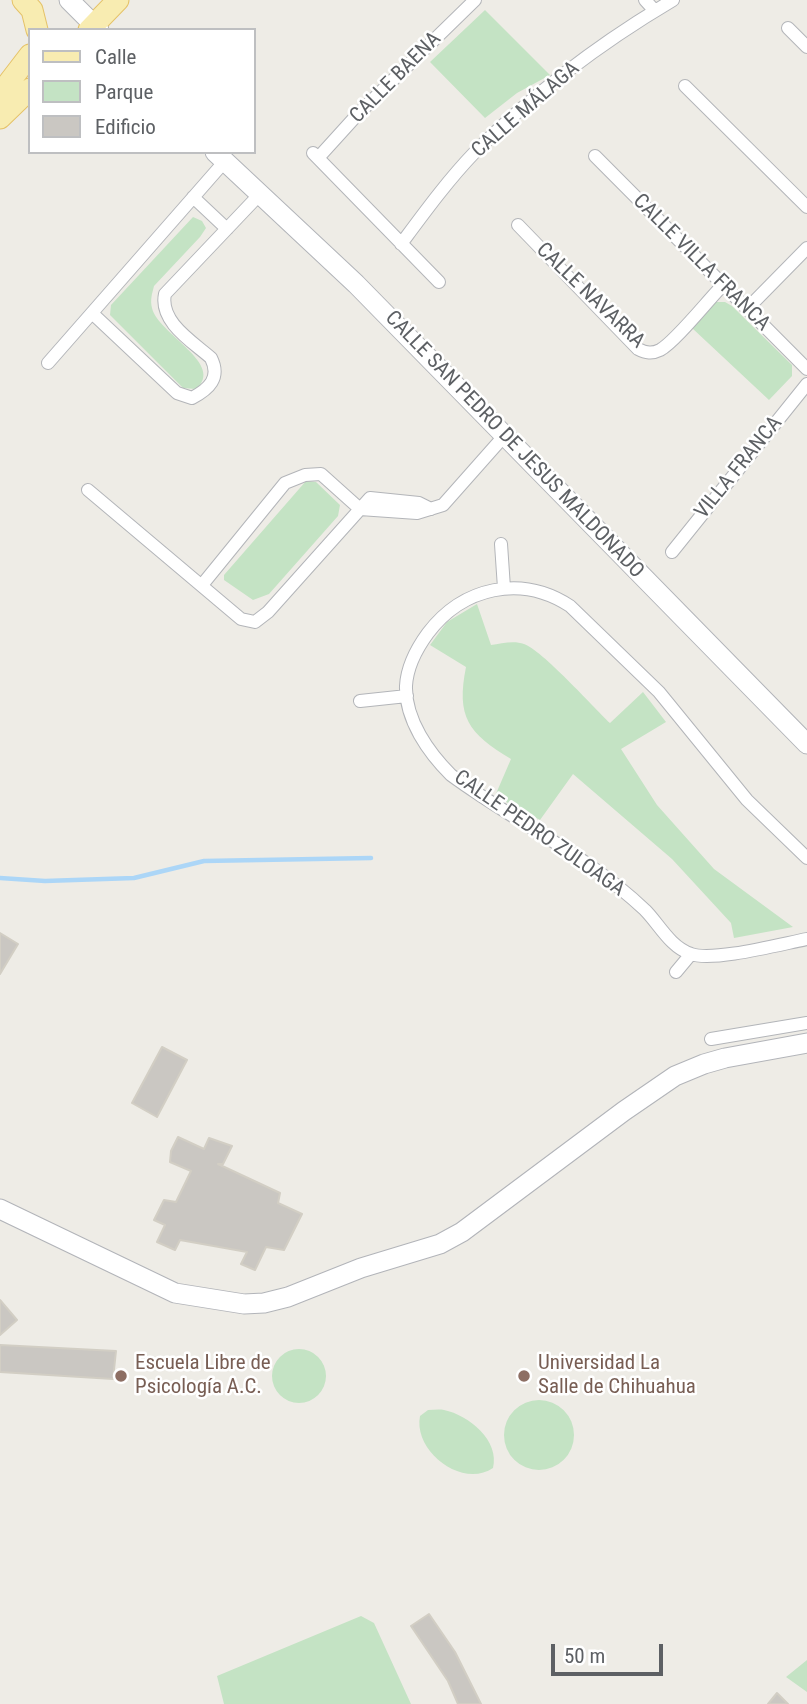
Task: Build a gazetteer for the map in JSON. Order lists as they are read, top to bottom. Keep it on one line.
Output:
{"streets":{"street":["CALLE BAENA","CALLE MÁLAGA","CALLE VILLA FRANCA","CALLE NAVARRA","CALLE SAN PEDRO DE JESUS MALDONADO","VILLA FRANCA","CALLE PEDRO ZULOAGA"]},"crossings":[["CALLE BAENA","CALLE MÁLAGA"],["CALLE VILLA FRANCA","CALLE NAVARRA"]],"places":["Escuela Libre de Psicología A.C.","Universidad La Salle de Chihuahua"],"legend":["Calle","Parque","Edificio"],"scale_bar":"50 m"}
